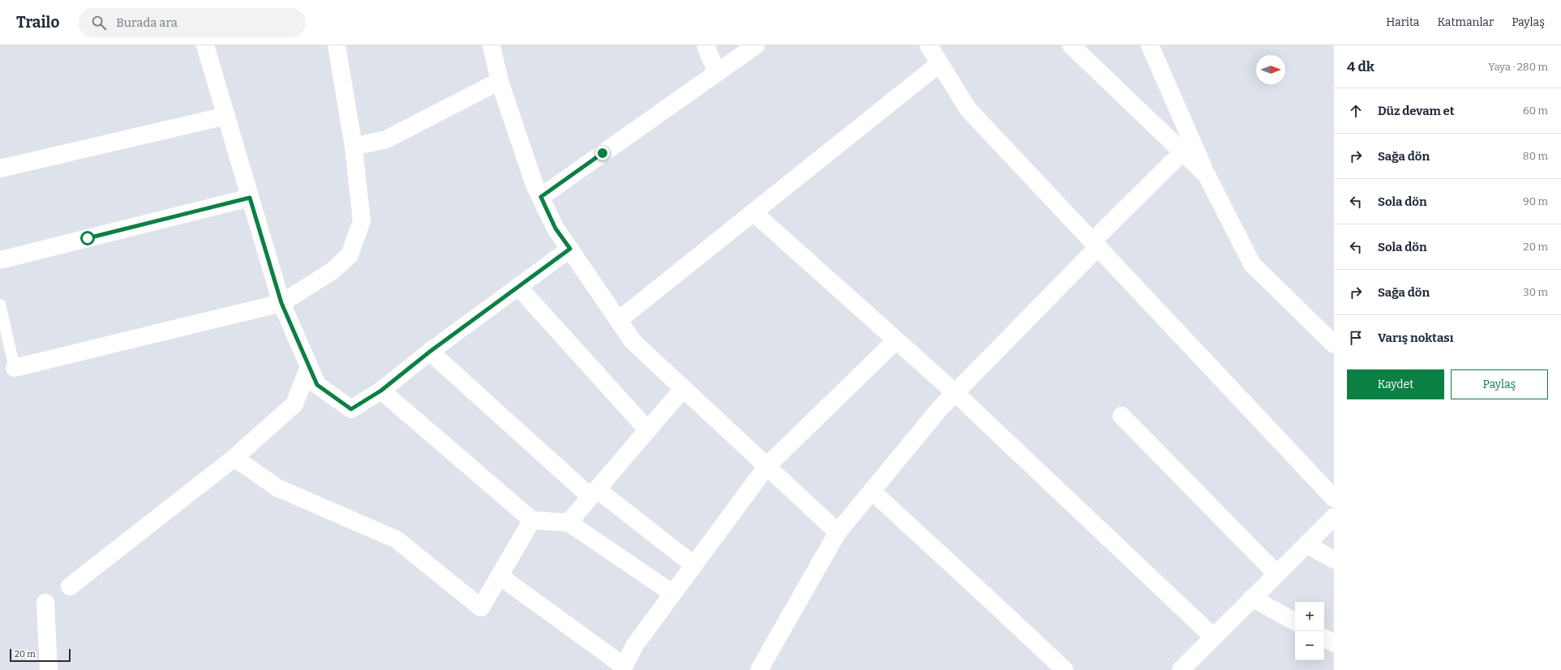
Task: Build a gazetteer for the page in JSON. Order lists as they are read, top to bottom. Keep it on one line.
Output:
{"scale_bar":"20 m","north":"right","page":{"header":"Trailo","search":"Burada ara","nav":["Harita","Katmanlar","Paylaş"],"heading":["4 dk","Yaya · 280 m"],"list":[["Düz devam et","60 m"],["Sağa dön","80 m"],["Sola dön","90 m"],["Sola dön","20 m"],["Sağa dön","30 m"],"Varış noktası"],"buttons":["Kaydet","Paylaş"],"map_buttons":["+","−"],"scale":"20 m"}}
